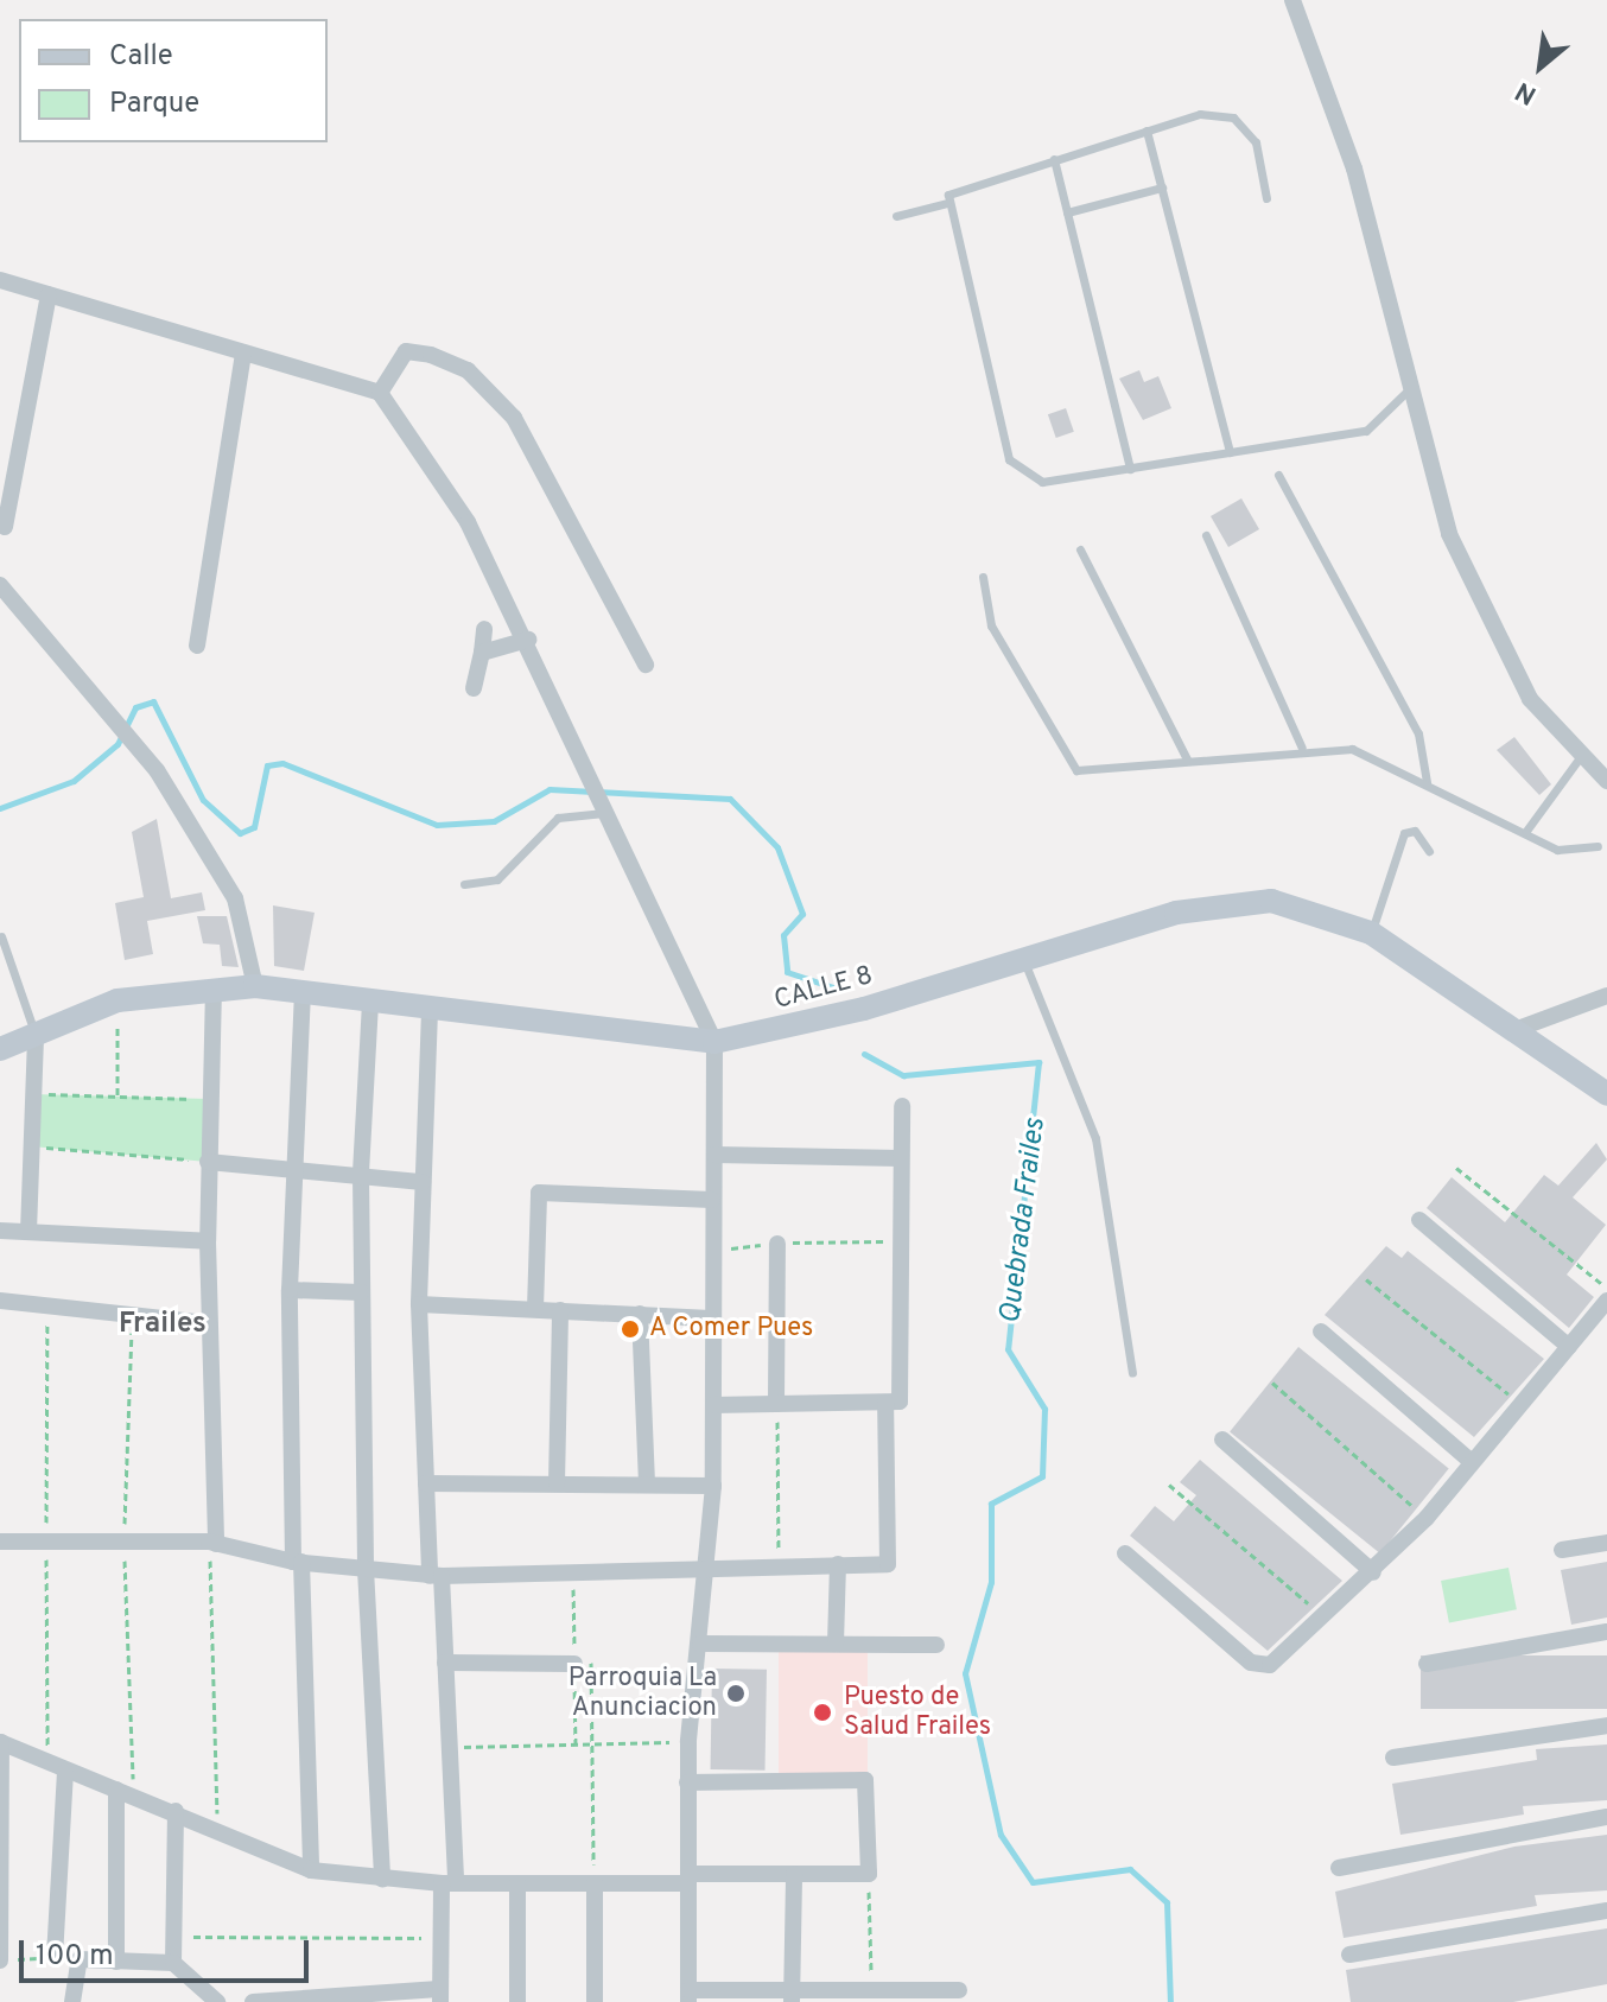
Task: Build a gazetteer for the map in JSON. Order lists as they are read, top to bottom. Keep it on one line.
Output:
{"streets":{"street":["CALLE 8"]},"districts":["Frailes"],"water":["Quebrada Frailes"],"places":["A Comer Pues","Parroquia La Anunciacion","Puesto de Salud Frailes"],"legend":["Calle","Parque"],"scale_bar":"100 m","north":"bottom left"}
